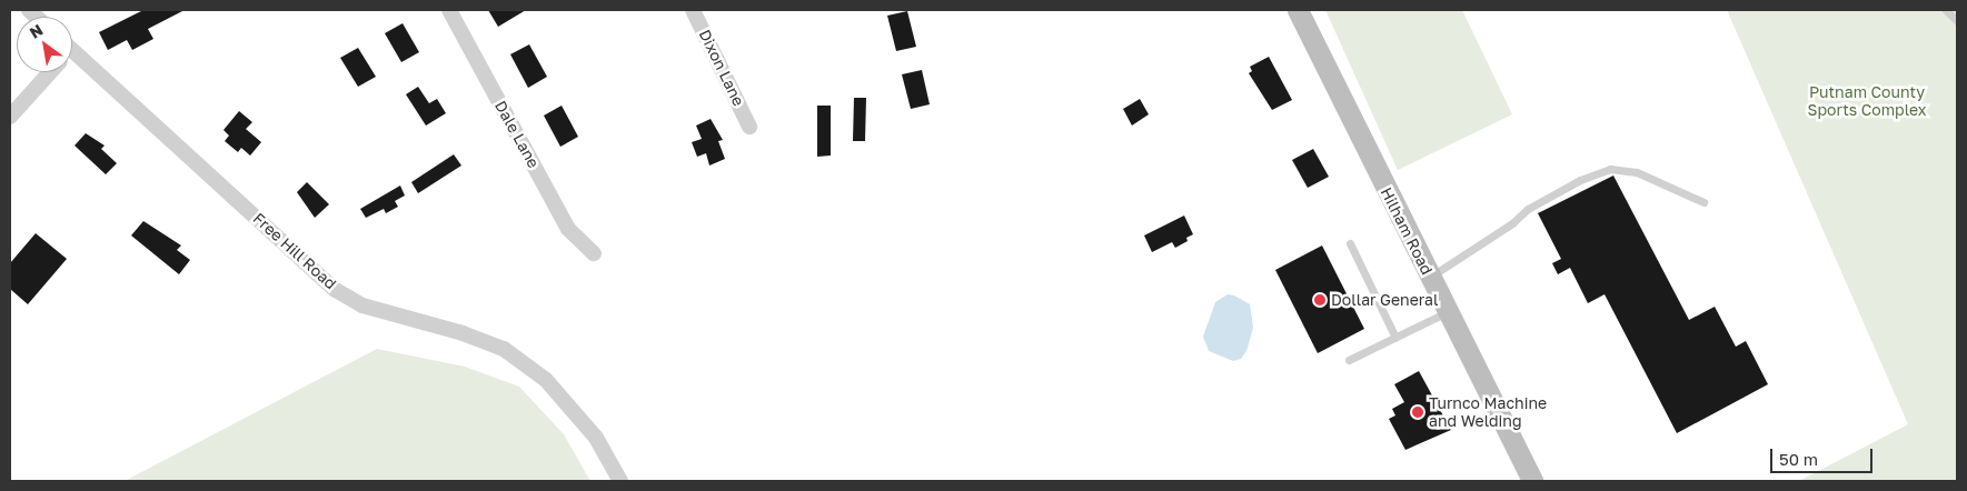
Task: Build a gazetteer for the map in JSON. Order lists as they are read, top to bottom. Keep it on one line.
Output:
{"streets":{"main road":["Hilham Road"],"street":["Dixon Lane","Dale Lane","Free Hill Road"]},"parks":["Putnam County Sports Complex"],"places":["Dollar General","Turnco Machine and Welding"],"scale_bar":"50 m","north":"top left"}
